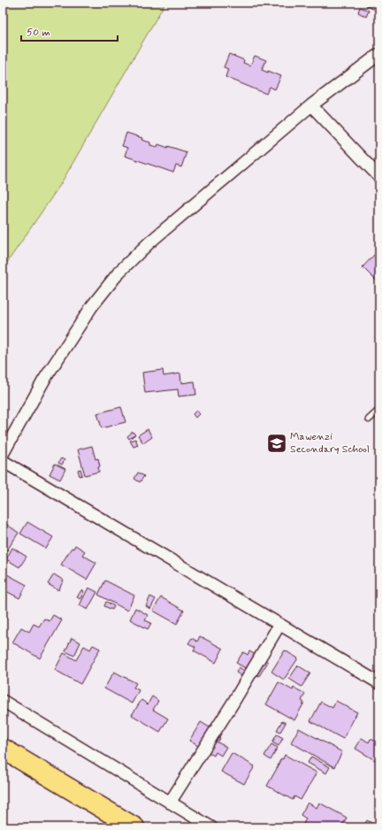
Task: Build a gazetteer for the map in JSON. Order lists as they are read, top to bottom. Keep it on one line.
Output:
{"places":{"school or university":["Mawenzi Secondary School"]},"scale_bar":"50 m"}
